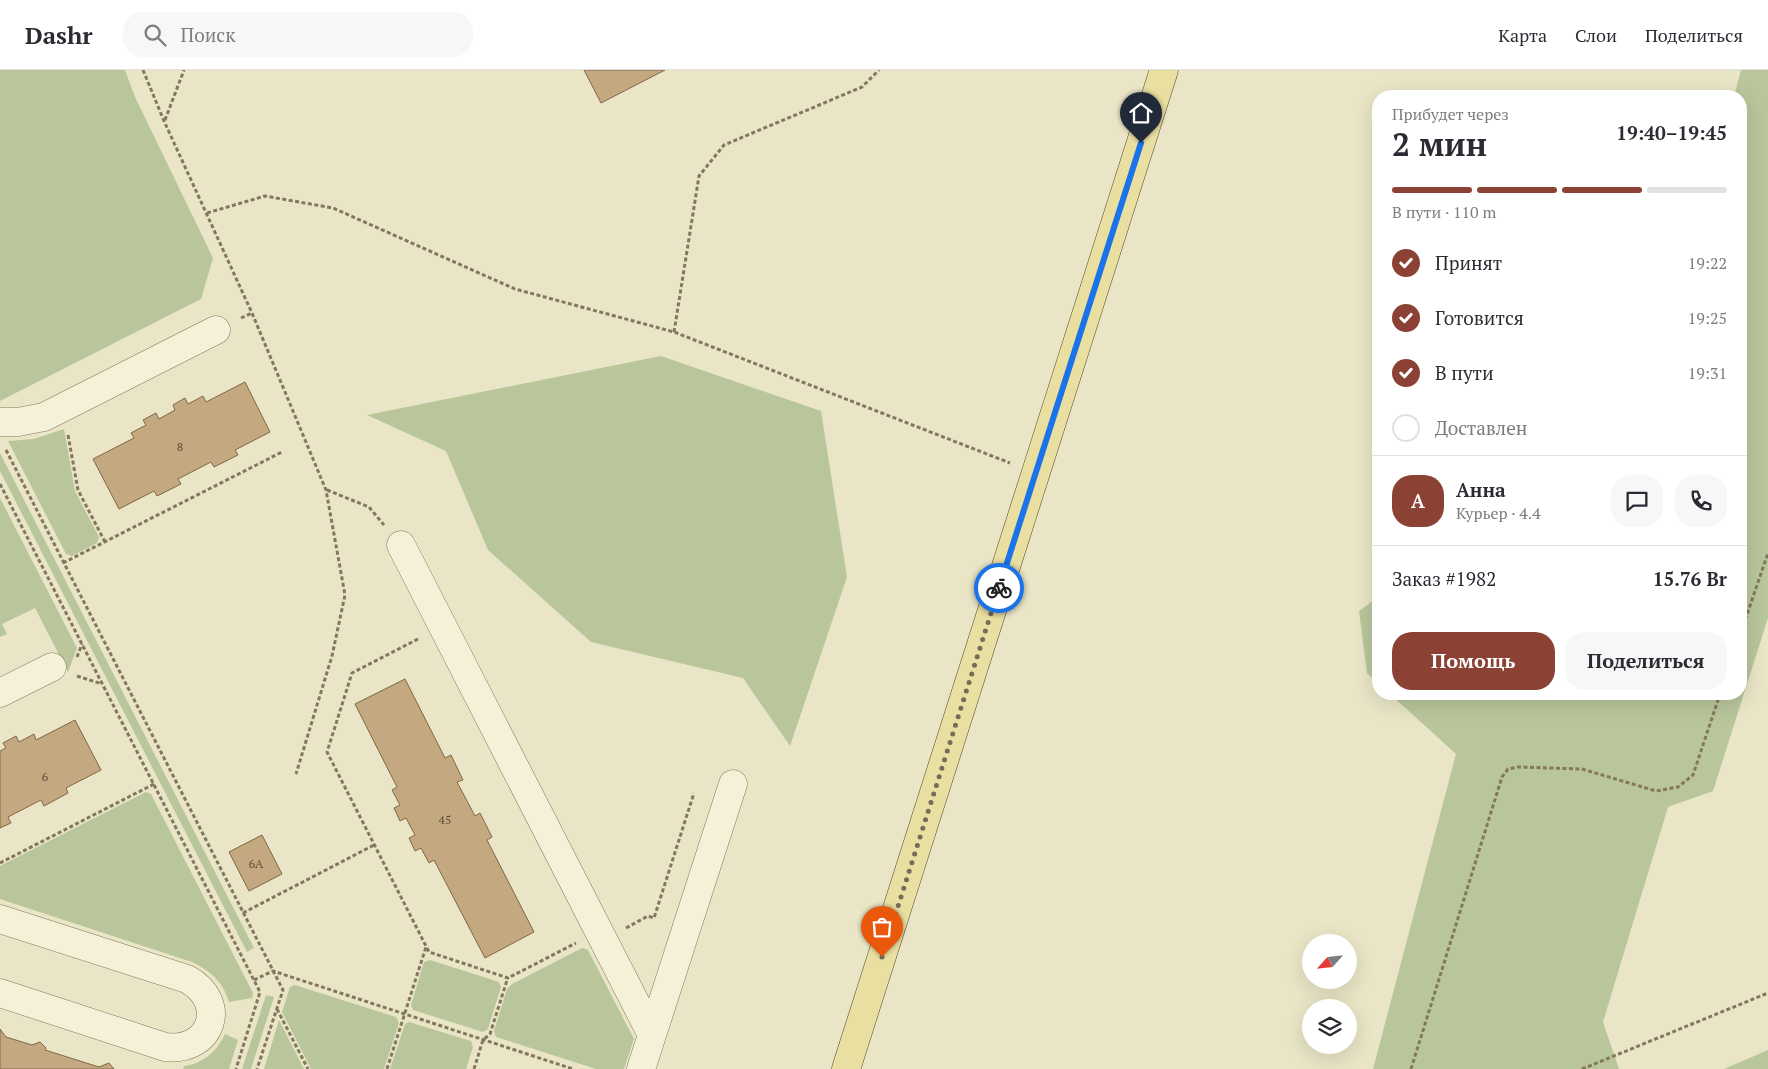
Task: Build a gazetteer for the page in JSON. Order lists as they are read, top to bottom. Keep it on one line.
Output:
{"house_numbers":["8","6","45","6А"],"north":"bottom left","page":{"header":"Dashr","search":"Поиск","nav":["Карта","Слои","Поделиться"],"heading":["2 мин","Прибудет через","19:40–19:45"],"panel":["Анна","Курьер · 4.4","Заказ #1982","15.76 Br"],"bar":"В пути · 110 m","list":[["Принят","19:22"],["Готовится","19:25"],["В пути","19:31"],"Доставлен"],"round":"А","buttons":["Помощь","Поделиться"]}}
